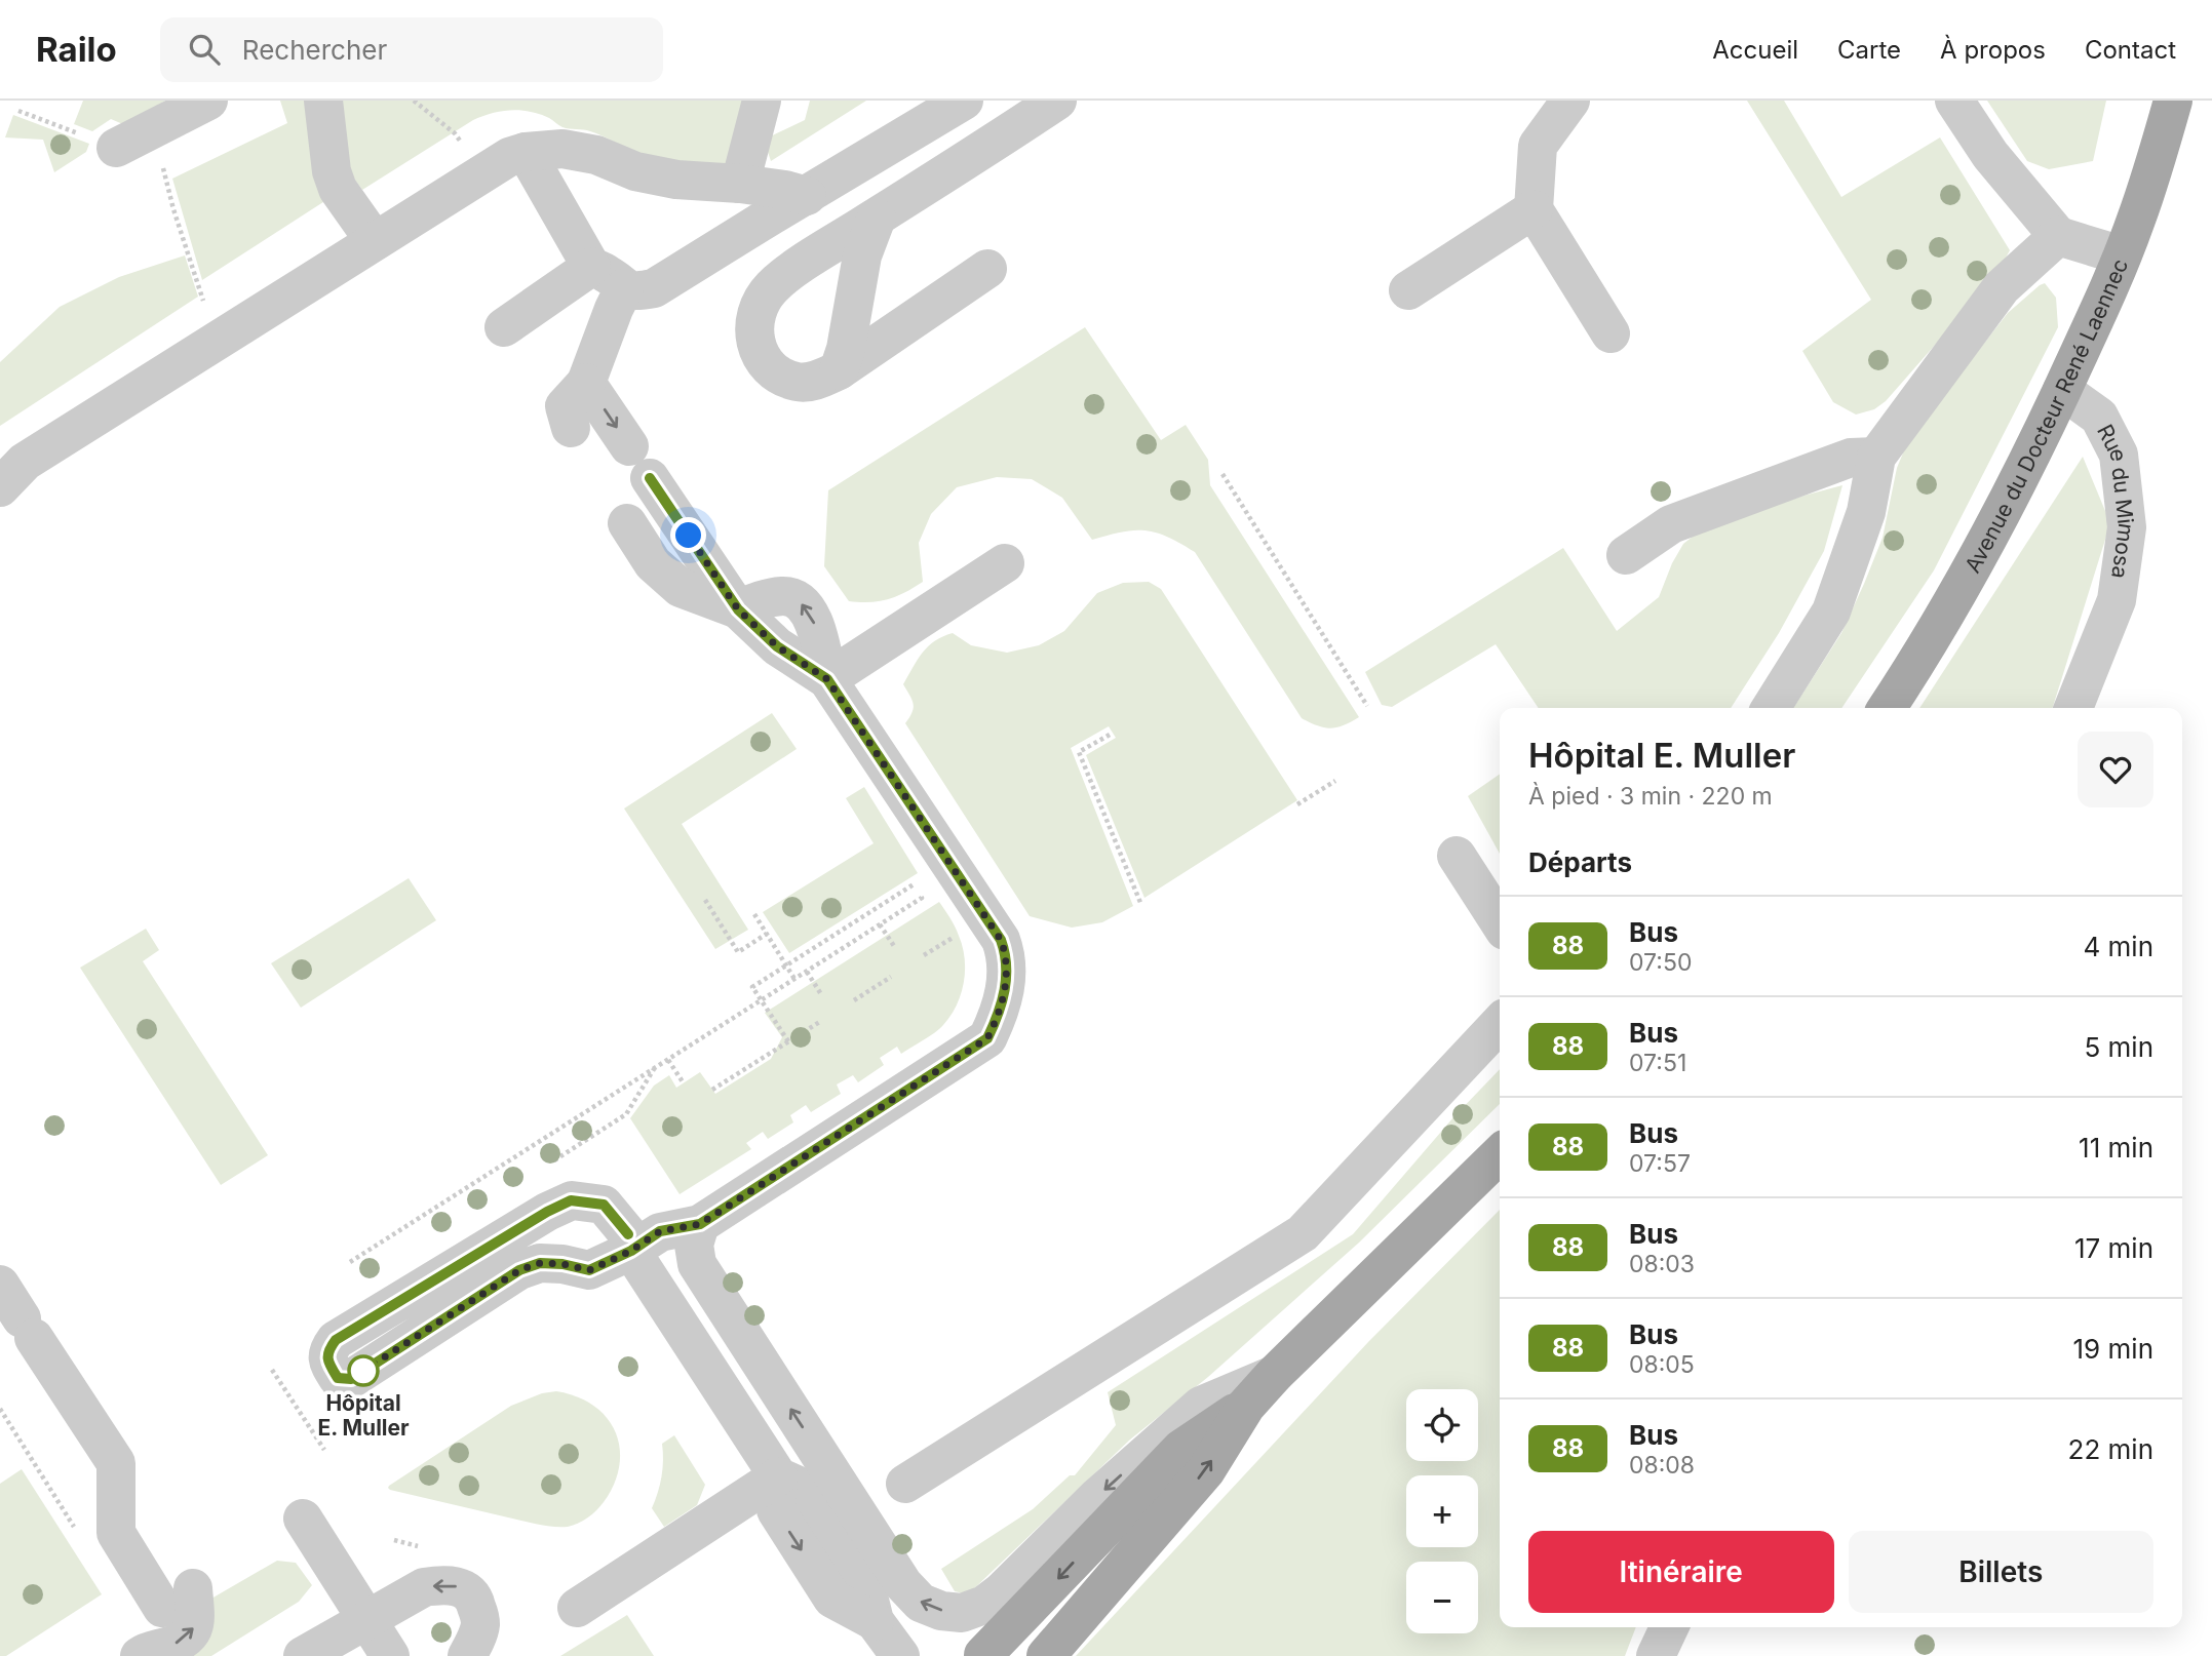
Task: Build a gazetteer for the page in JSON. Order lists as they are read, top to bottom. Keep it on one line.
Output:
{"streets":{"main road":["Avenue du Docteur René Laennec"],"street":["Rue du Mimosa"]},"crossings":[["Avenue du Docteur René Laennec","Rue du Mimosa"]],"places":["Hôpital E. Muller"],"lines":["bus line 88"],"page":{"header":"Railo","search":"Rechercher","nav":["Accueil","Carte","À propos","Contact"],"heading":[["Hôpital E. Muller","À pied · 3 min · 220 m"],"Départs"],"list":[{"mark":"88","name":"Bus","note":"07:50","value":"4 min"},{"mark":"88","name":"Bus","note":"07:51","value":"5 min"},{"mark":"88","name":"Bus","note":"07:57","value":"11 min"},{"mark":"88","name":"Bus","note":"08:03","value":"17 min"},{"mark":"88","name":"Bus","note":"08:05","value":"19 min"},{"mark":"88","name":"Bus","note":"08:08","value":"22 min"}],"map_buttons":["+","−"],"buttons":["Itinéraire","Billets"]}}
